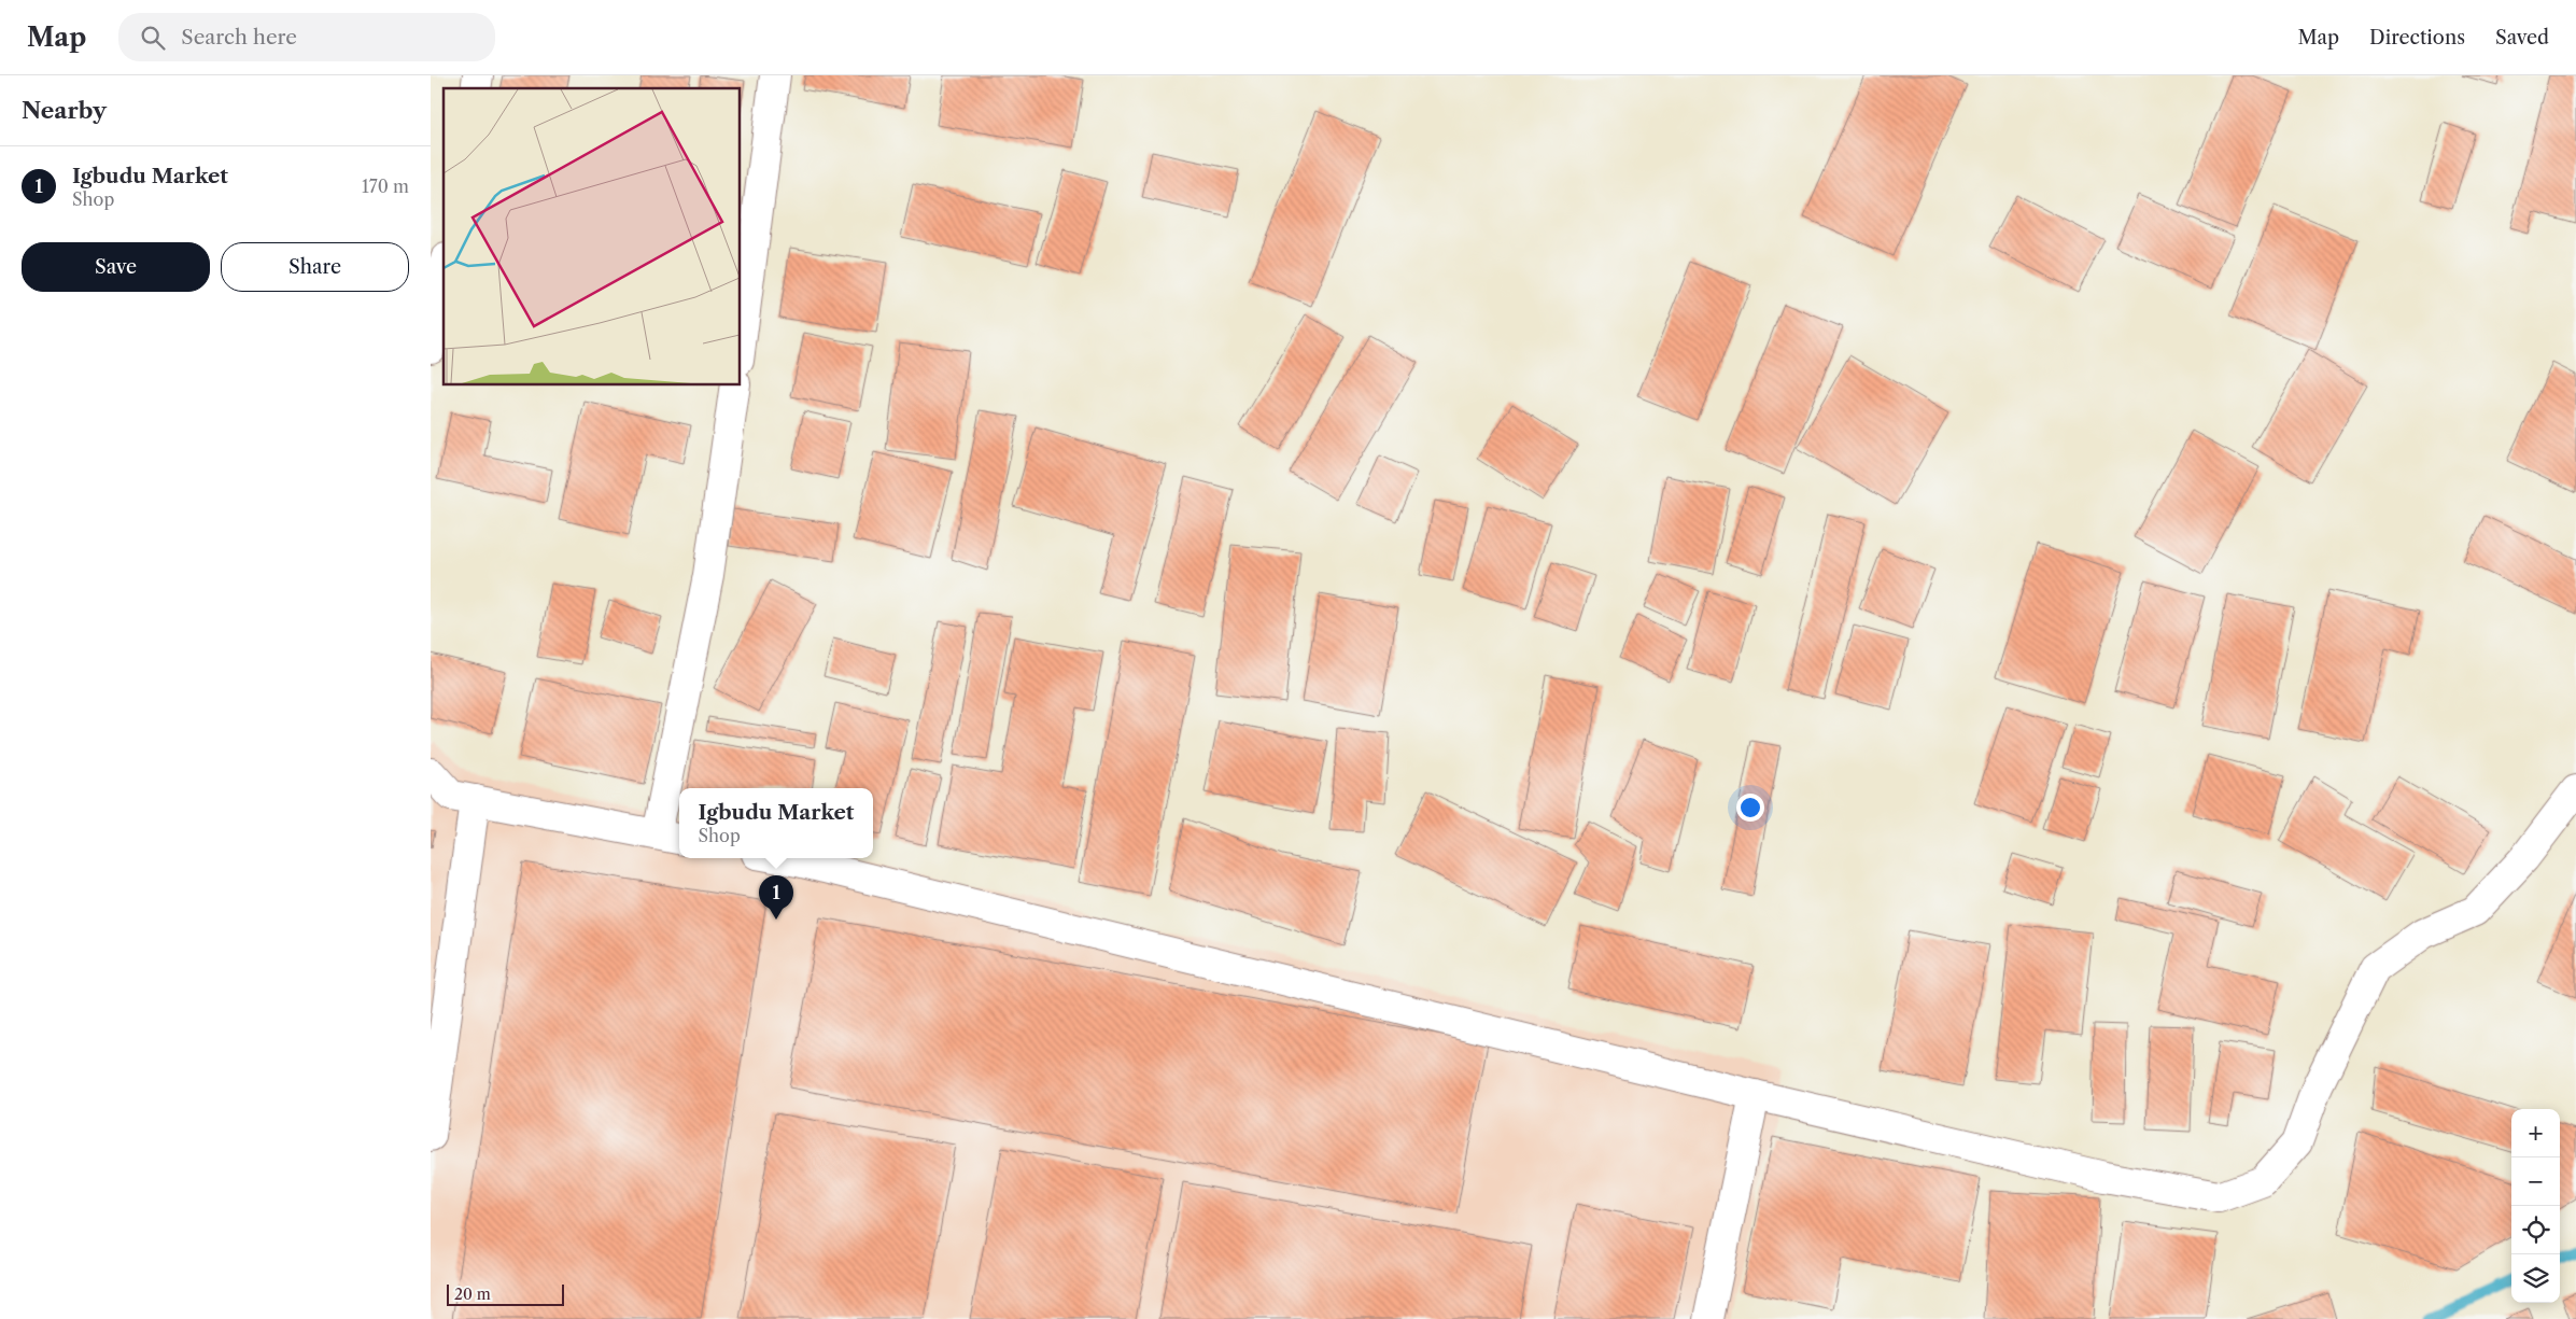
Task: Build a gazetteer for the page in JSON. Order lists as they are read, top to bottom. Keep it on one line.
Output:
{"scale_bar":"20 m","page":{"header":"Map","search":"Search here","nav":["Map","Directions","Saved"],"heading":"Nearby","list":[{"mark":"1","name":"Igbudu Market","note":"Shop","value":"170 m"}],"buttons":["Save","Share"],"popup":["Igbudu Market","Shop"],"pins":"1","map_buttons":["+","−"],"scale":"20 m"}}
